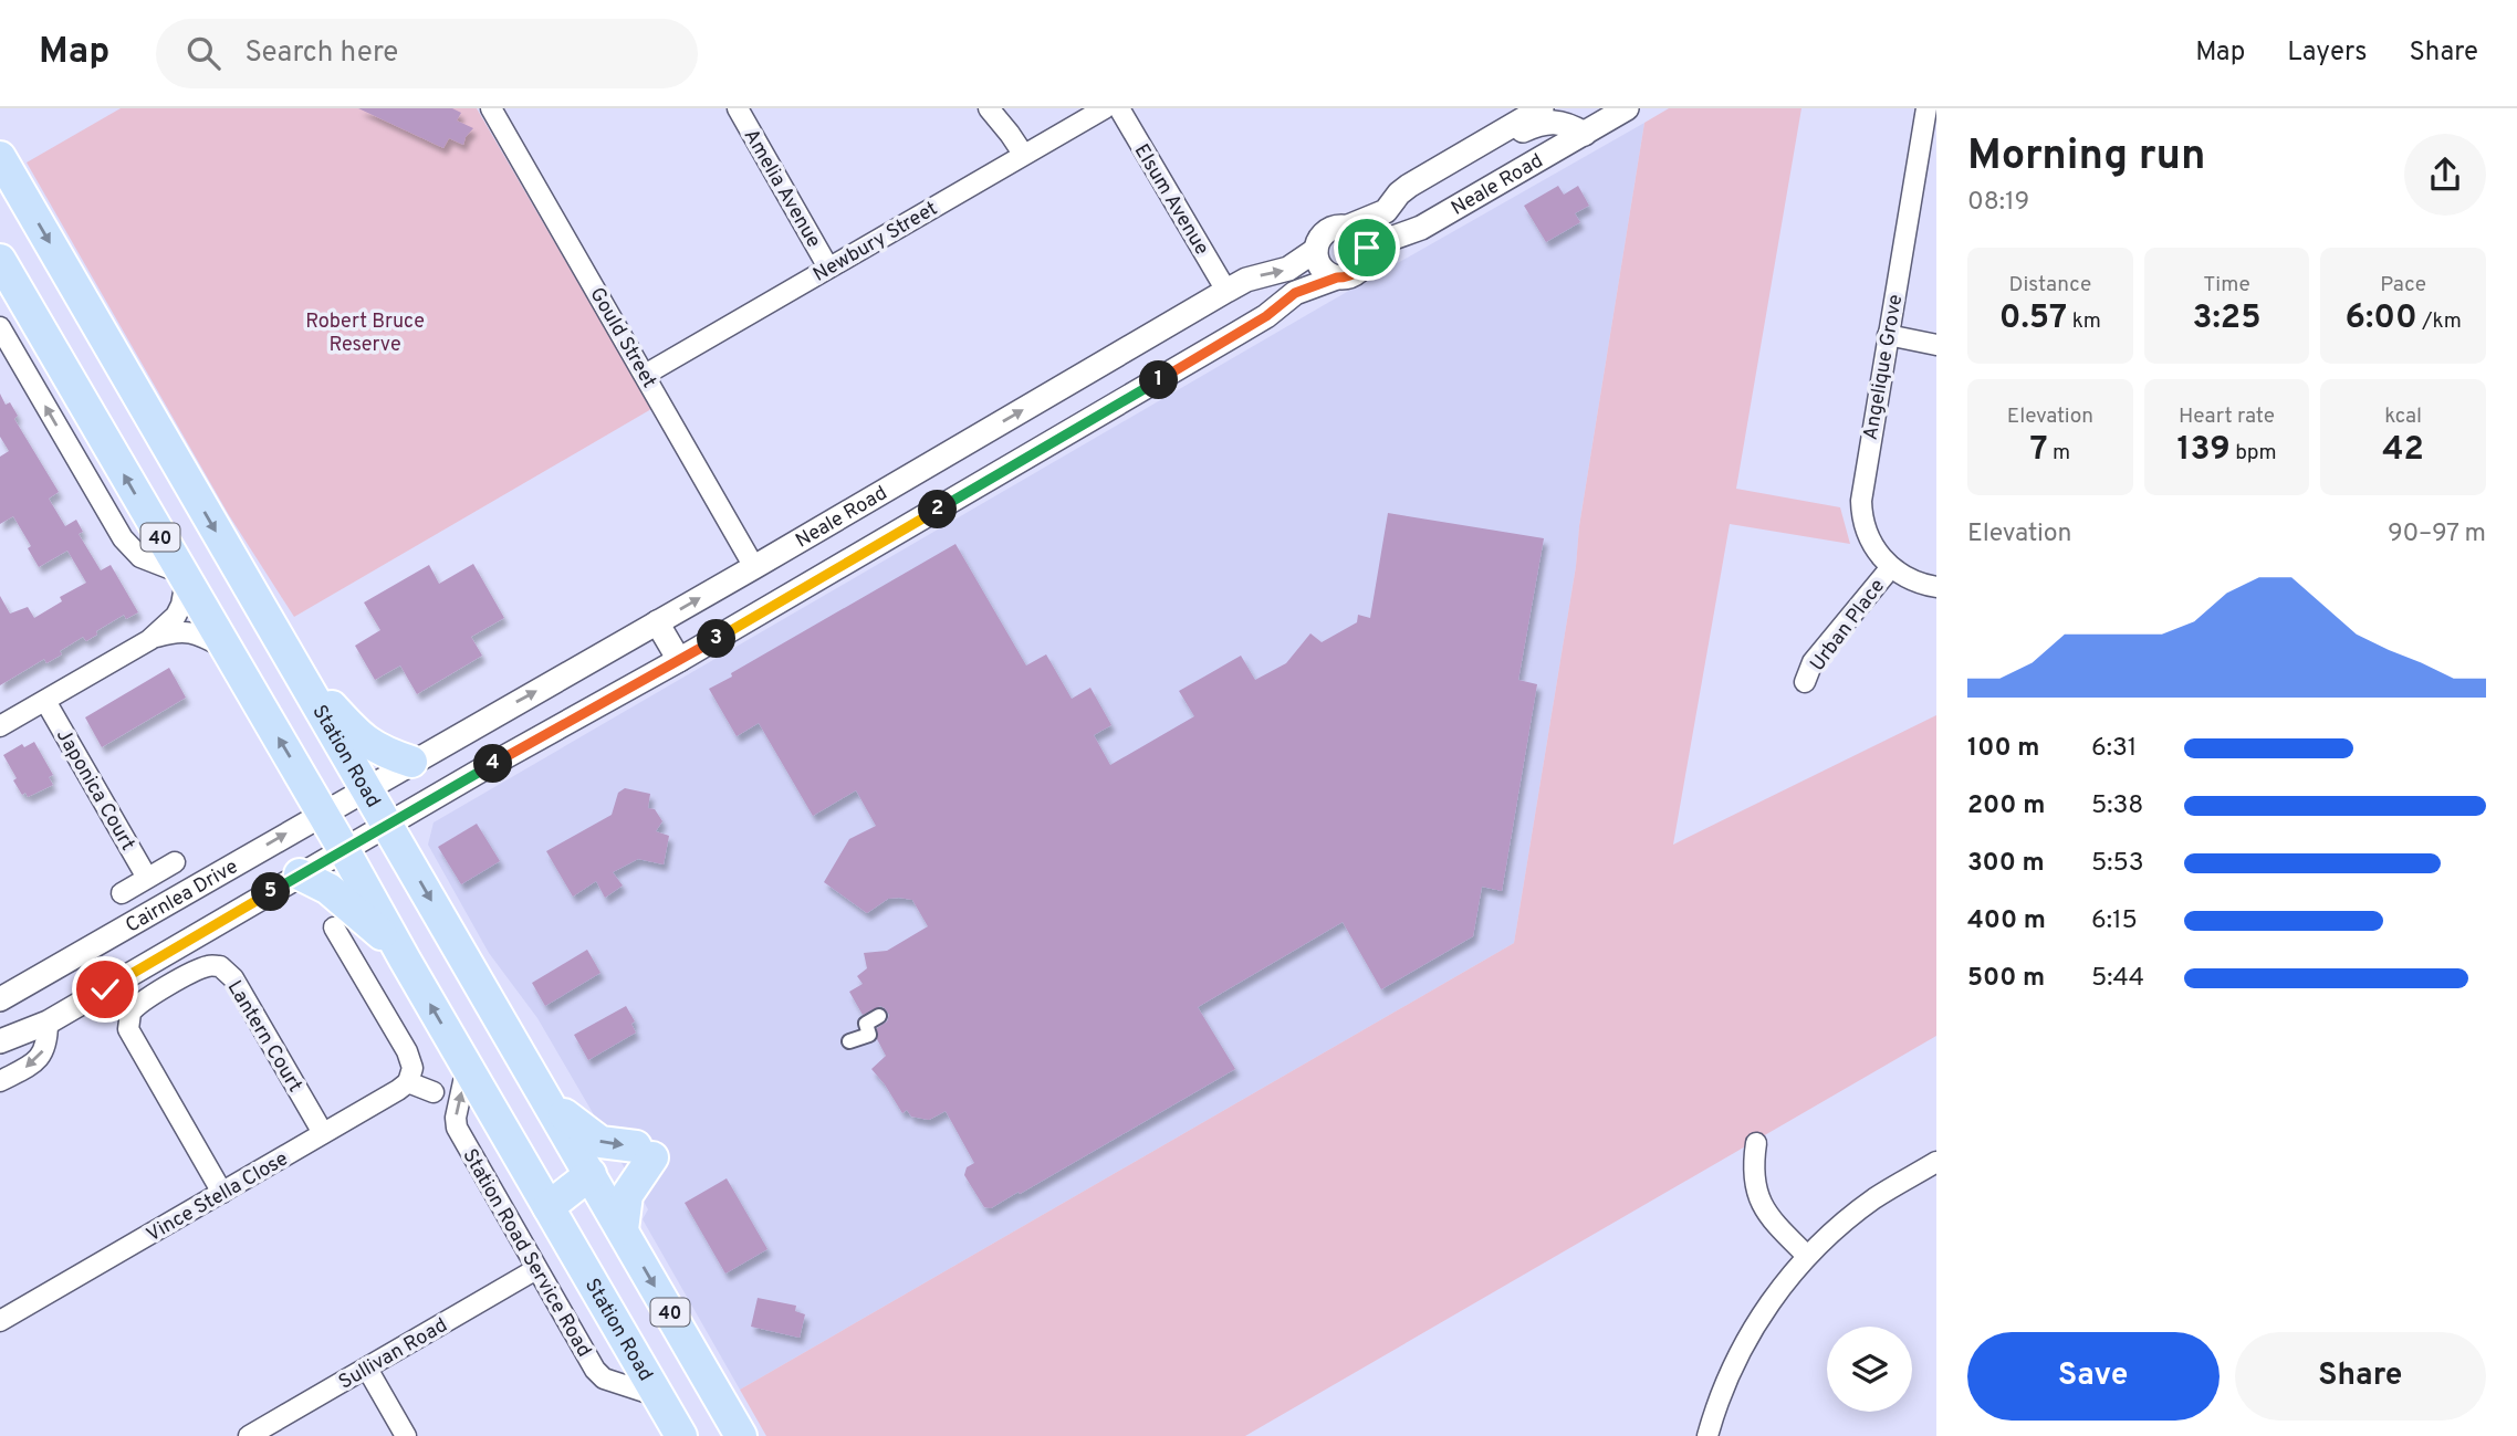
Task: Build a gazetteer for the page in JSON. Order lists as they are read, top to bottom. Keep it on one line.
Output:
{"streets":{"main road":["40","Station Road"],"street":["Neale Road","Amelia Avenue","Elsum Avenue","Newbury Street","Gould Street","Angelique Grove","Urban Place","Japonica Court","Cairnlea Drive","Lantern Court","Vince Stella Close","Station Road Service Road","Sullivan Road"]},"crossings":[["Neale Road","Elsum Avenue"],["Neale Road","Gould Street"],["Neale Road","Station Road"],["Neale Road","Cairnlea Drive"],["Amelia Avenue","Newbury Street"],["Newbury Street","Gould Street"],["Angelique Grove","Urban Place"],["Station Road","Cairnlea Drive"],["Station Road","Station Road Service Road"],["Lantern Court","Vince Stella Close"],["Station Road Service Road","Sullivan Road"]],"one_way":["Station Road Service Road"],"parks":["Robert Bruce Reserve"],"page":{"header":"Map","search":"Search here","nav":["Map","Layers","Share"],"heading":["Morning run","08:19"],"stats":[["Distance","0.57 km"],["Time","3:25"],["Pace","6:00 /km"],["Elevation","7 m"],["Heart rate","139 bpm"],["kcal","42"]],"pins":["1","2","3","4","5"],"chart":["Elevation","90–97 m"],"list":[{"name":"100 m","note":"6:31"},{"name":"200 m","note":"5:38"},{"name":"300 m","note":"5:53"},{"name":"400 m","note":"6:15"},{"name":"500 m","note":"5:44"}],"buttons":["Save","Share"]}}
